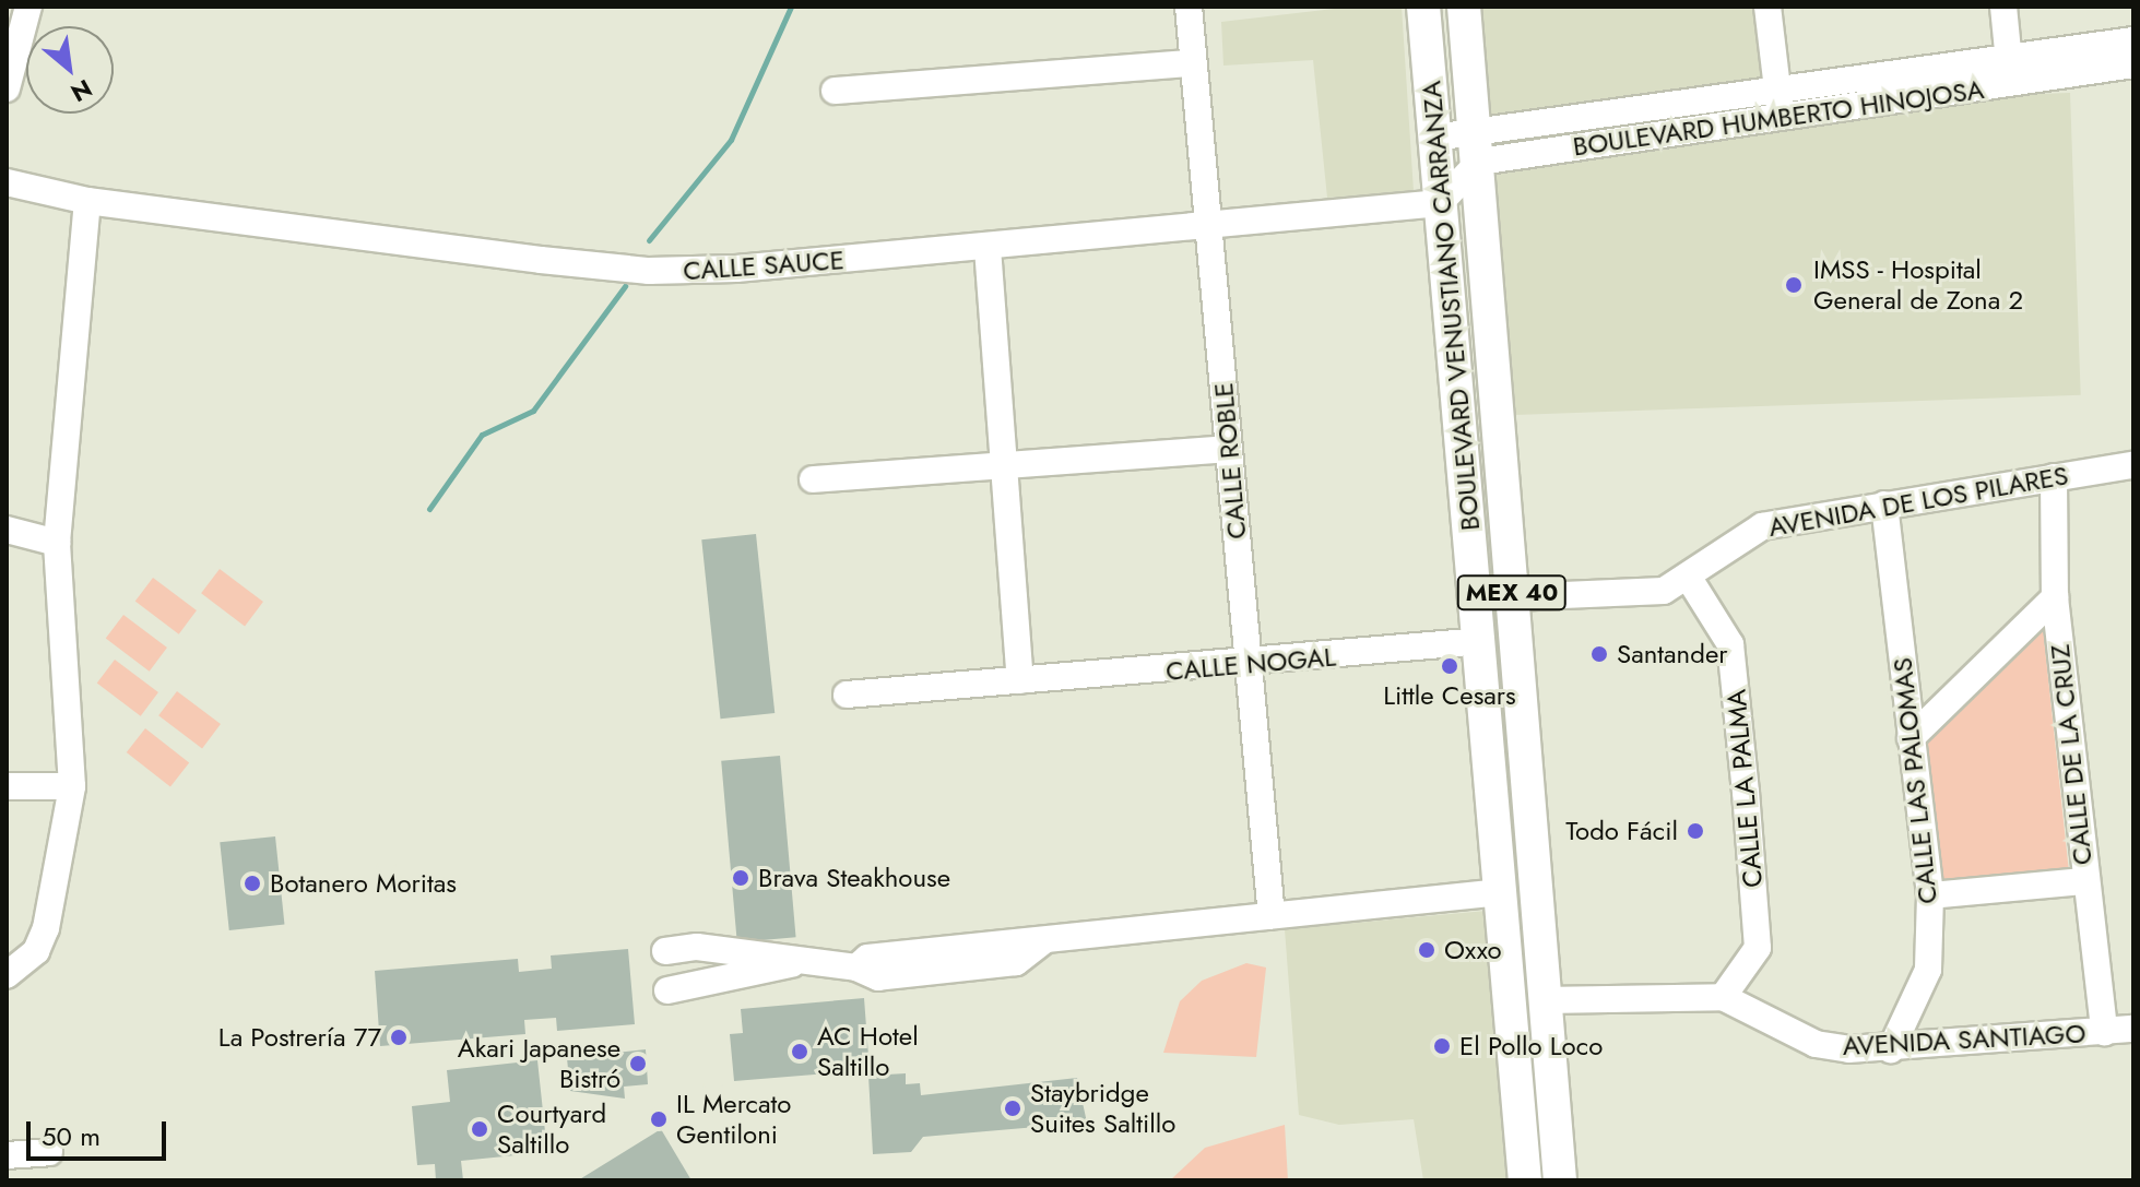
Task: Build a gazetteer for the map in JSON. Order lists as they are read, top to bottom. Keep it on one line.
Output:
{"streets":{"main road":["BOULEVARD VENUSTIANO CARRANZA","MEX 40"],"street":["BOULEVARD HUMBERTO HINOJOSA","CALLE SAUCE","CALLE ROBLE","AVENIDA DE LOS PILARES","CALLE NOGAL","CALLE DE LA CRUZ","CALLE LAS PALOMAS","CALLE LA PALMA","AVENIDA SANTIAGO"]},"crossings":[["BOULEVARD HUMBERTO HINOJOSA","BOULEVARD VENUSTIANO CARRANZA"],["CALLE SAUCE","BOULEVARD VENUSTIANO CARRANZA"],["CALLE SAUCE","CALLE ROBLE"],["BOULEVARD VENUSTIANO CARRANZA","AVENIDA DE LOS PILARES"],["BOULEVARD VENUSTIANO CARRANZA","CALLE NOGAL"],["BOULEVARD VENUSTIANO CARRANZA","AVENIDA SANTIAGO"],["CALLE ROBLE","CALLE NOGAL"],["AVENIDA DE LOS PILARES","CALLE DE LA CRUZ"],["AVENIDA DE LOS PILARES","CALLE LAS PALOMAS"],["AVENIDA DE LOS PILARES","CALLE LA PALMA"],["CALLE DE LA CRUZ","AVENIDA SANTIAGO"],["CALLE LAS PALOMAS","AVENIDA SANTIAGO"],["CALLE LA PALMA","AVENIDA SANTIAGO"]],"places":["IMSS - Hospital General de Zona 2","Santander","Little Cesars","Todo Fácil","Brava Steakhouse","Botanero Moritas","Oxxo","La Postrería 77","El Pollo Loco","AC Hotel Saltillo","Akari Japanese Bistró","Staybridge Suites Saltillo","IL Mercato Gentiloni","Courtyard Saltillo"],"scale_bar":"50 m","north":"bottom right"}
